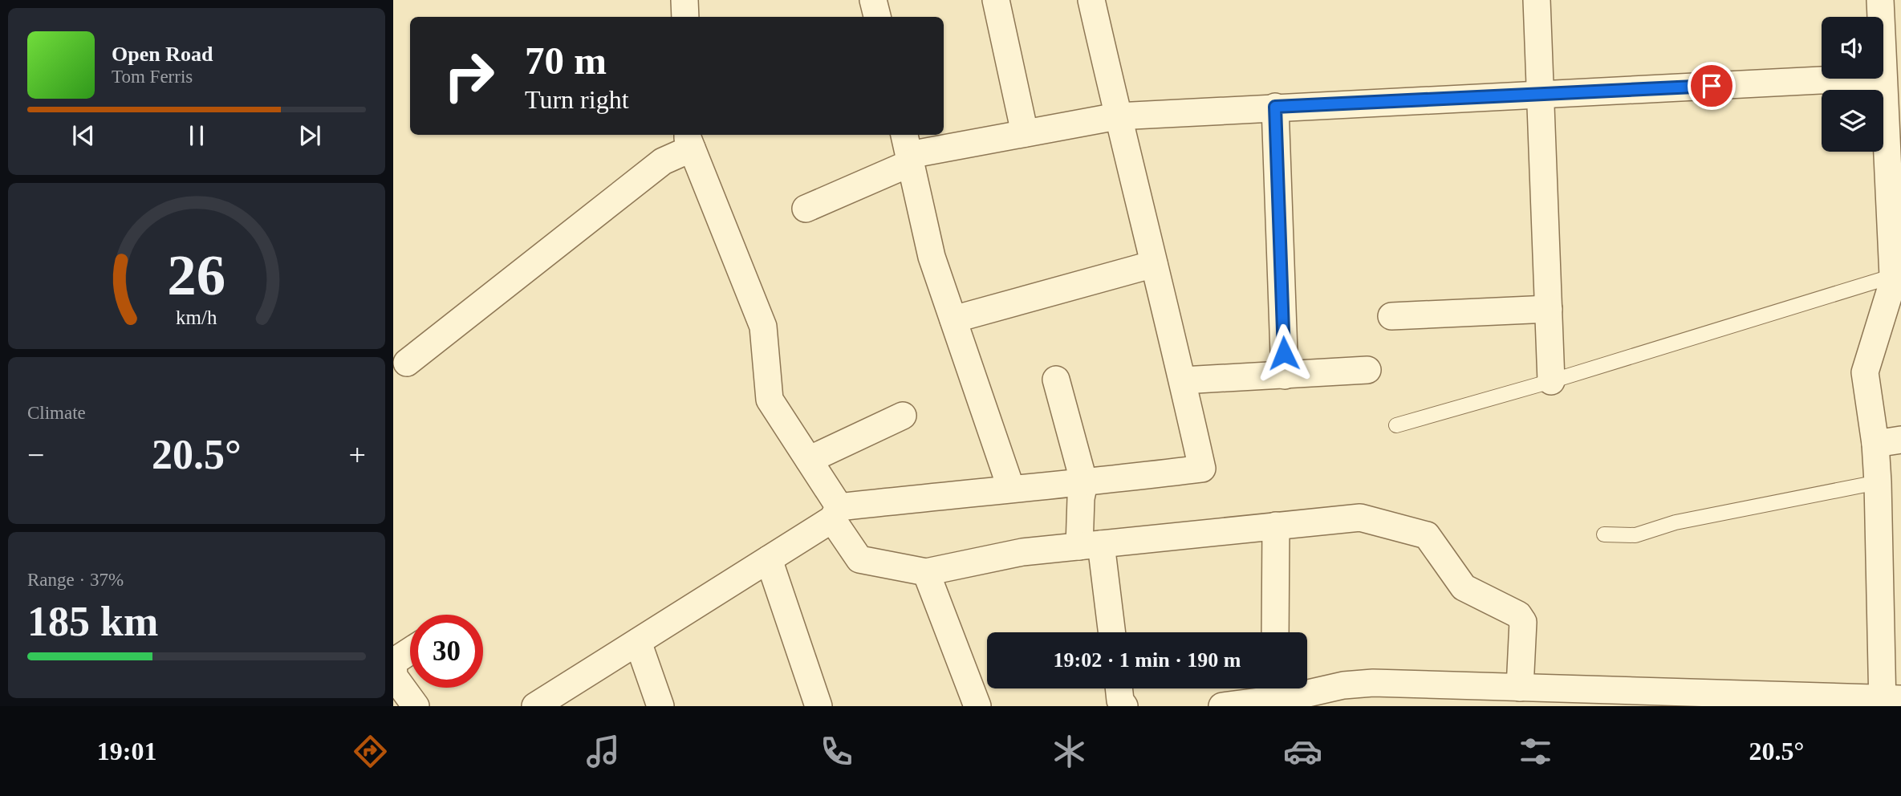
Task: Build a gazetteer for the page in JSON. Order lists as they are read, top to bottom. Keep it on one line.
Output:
{"page":{"turn":["70 m","Turn right"],"song":["Open Road","Tom Ferris"],"tile":["Climate",["Range · 37%","185 km"]],"heat":["−","20.5°","+"],"limit":"30","trip":"19:02 · 1 min · 190 m","tabs":["19:01","20.5°"],"gauge":["26","km/h"]}}
